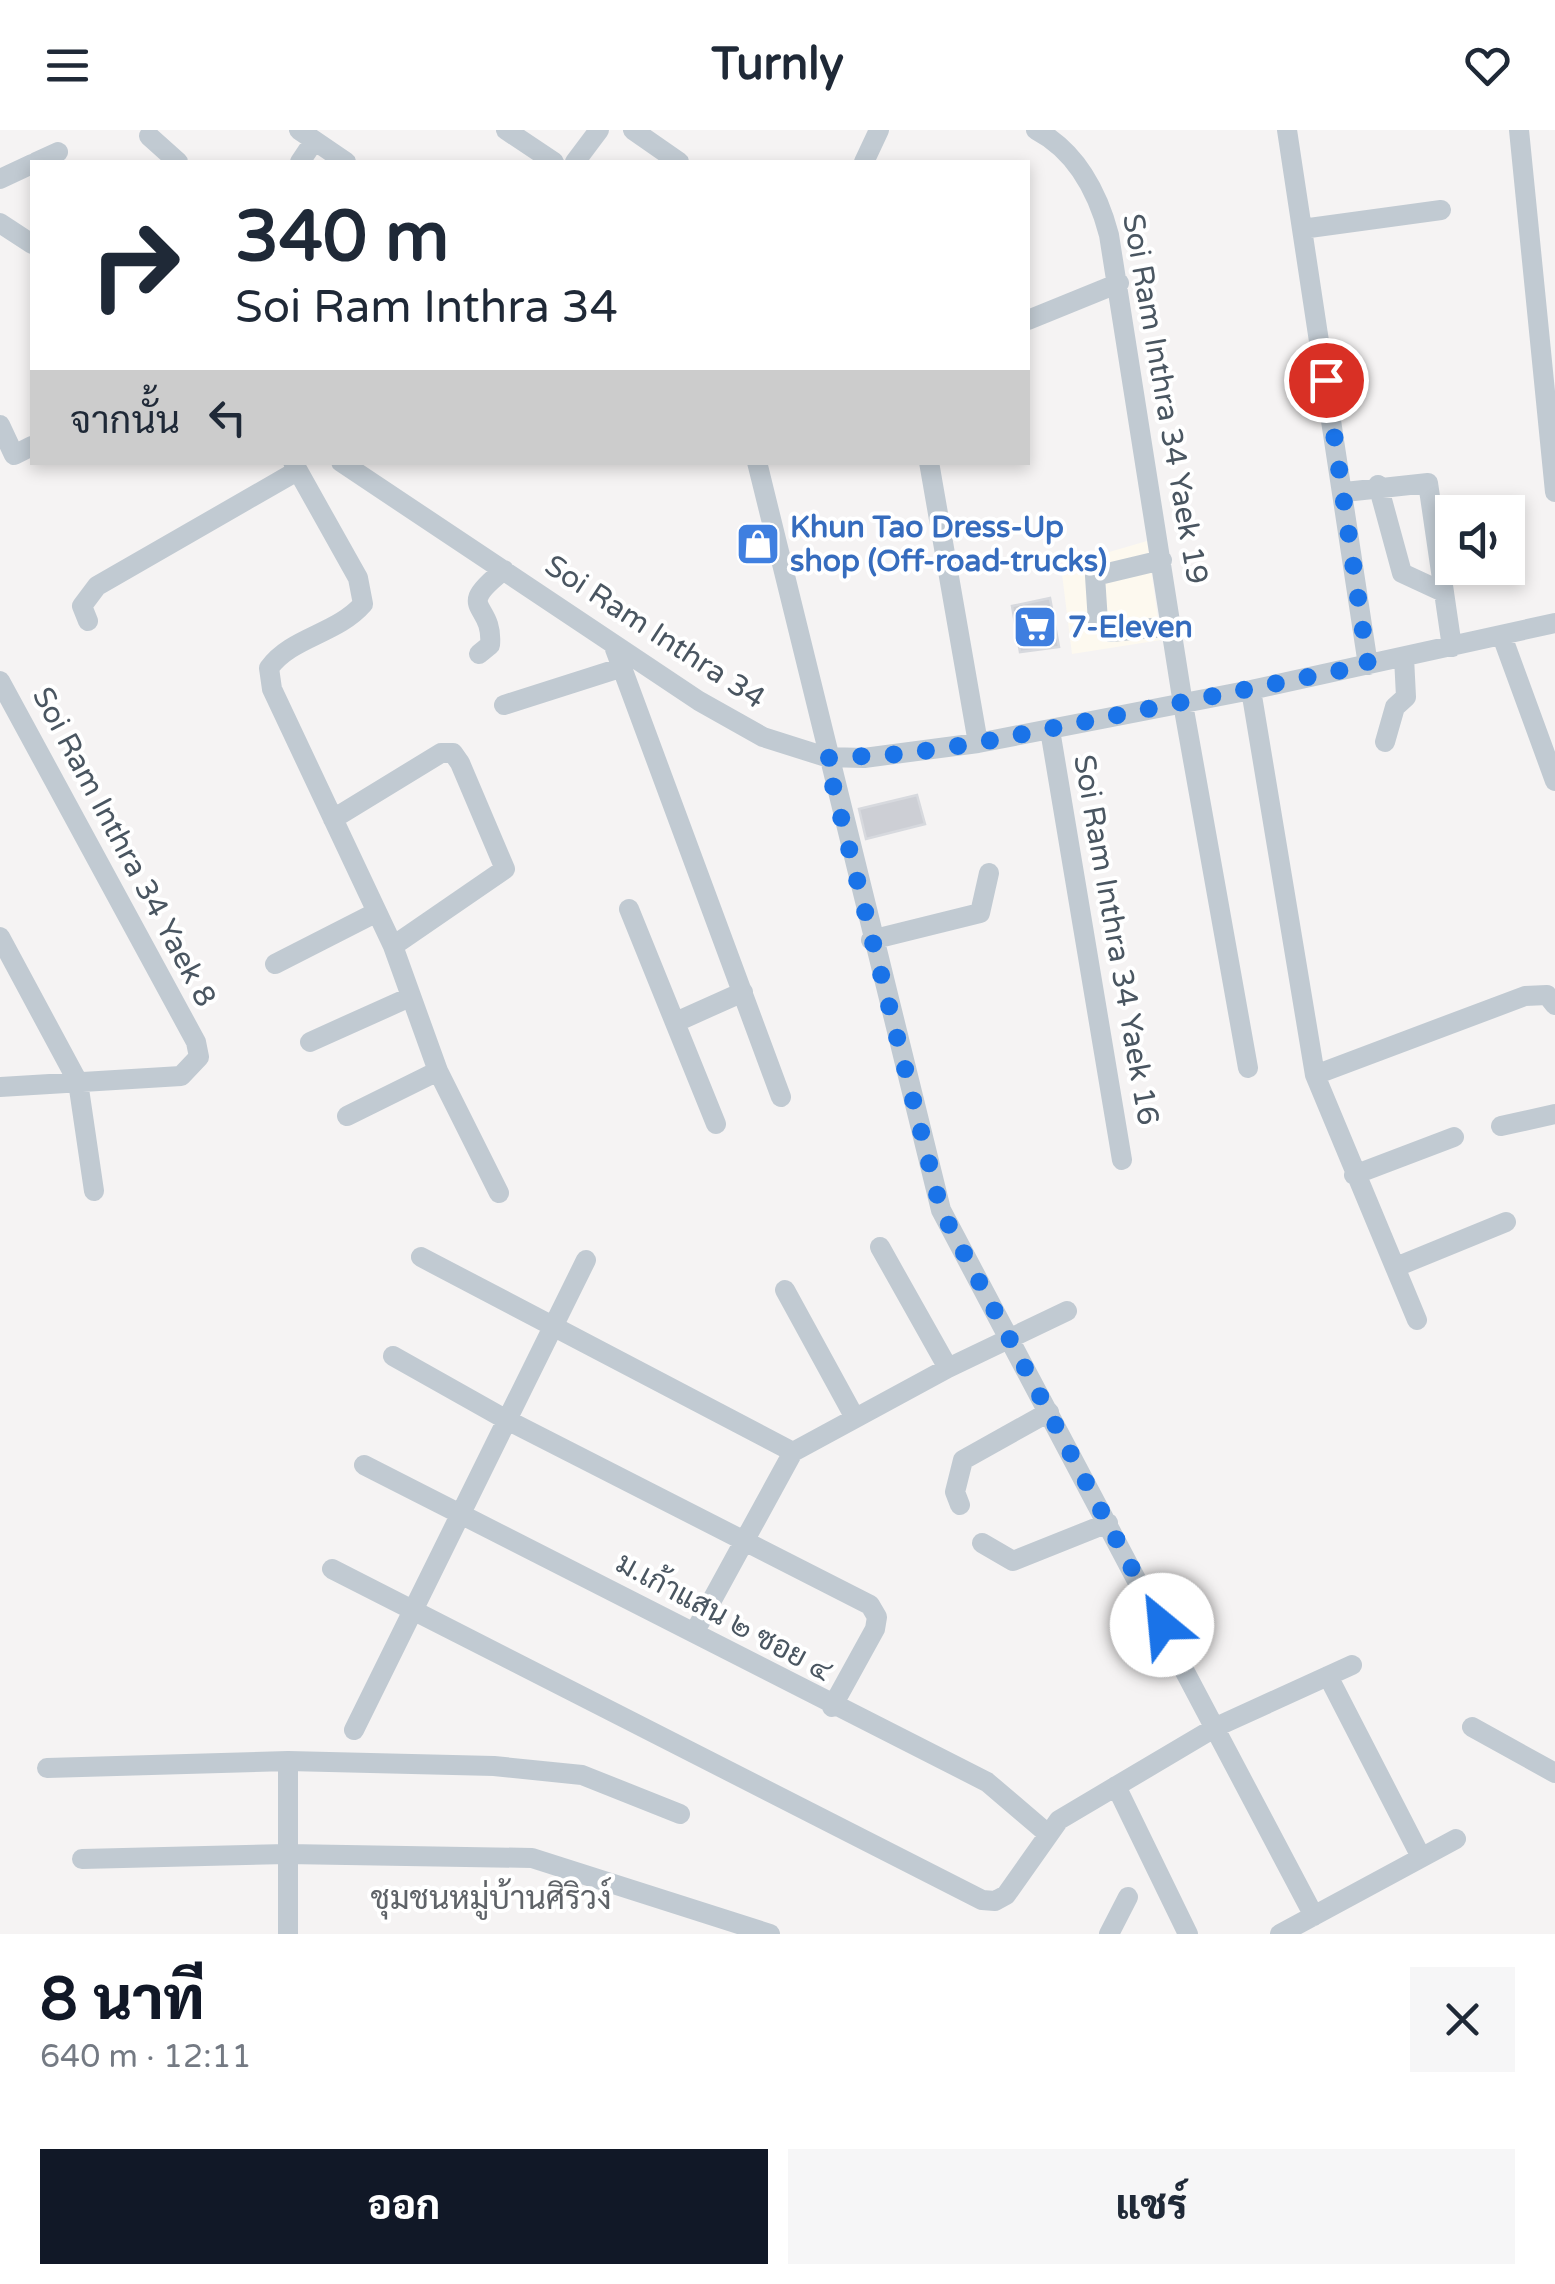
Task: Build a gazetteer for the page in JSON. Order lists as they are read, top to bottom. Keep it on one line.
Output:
{"streets":{"street":["Soi Ram Inthra 34 Yaek 19","Soi Ram Inthra 34","Soi Ram Inthra 34 Yaek 8","Soi Ram Inthra 34 Yaek 16","ม.เก้าแสน ๒ ซอย ๔"]},"crossings":[["Soi Ram Inthra 34 Yaek 19","Soi Ram Inthra 34"],["Soi Ram Inthra 34","Soi Ram Inthra 34 Yaek 16"]],"districts":["ชุมชนหมู่บ้านศิริวง์"],"places":{"shop":["Khun Tao Dress-Up shop (Off-road-trucks)"],"supermarket":["7-Eleven"]},"page":{"header":"Turnly","turn":["340 m","Soi Ram Inthra 34"],"then":"จากนั้น","heading":["8 นาที","640 m · 12:11"],"buttons":["ออก","แชร์"]}}
